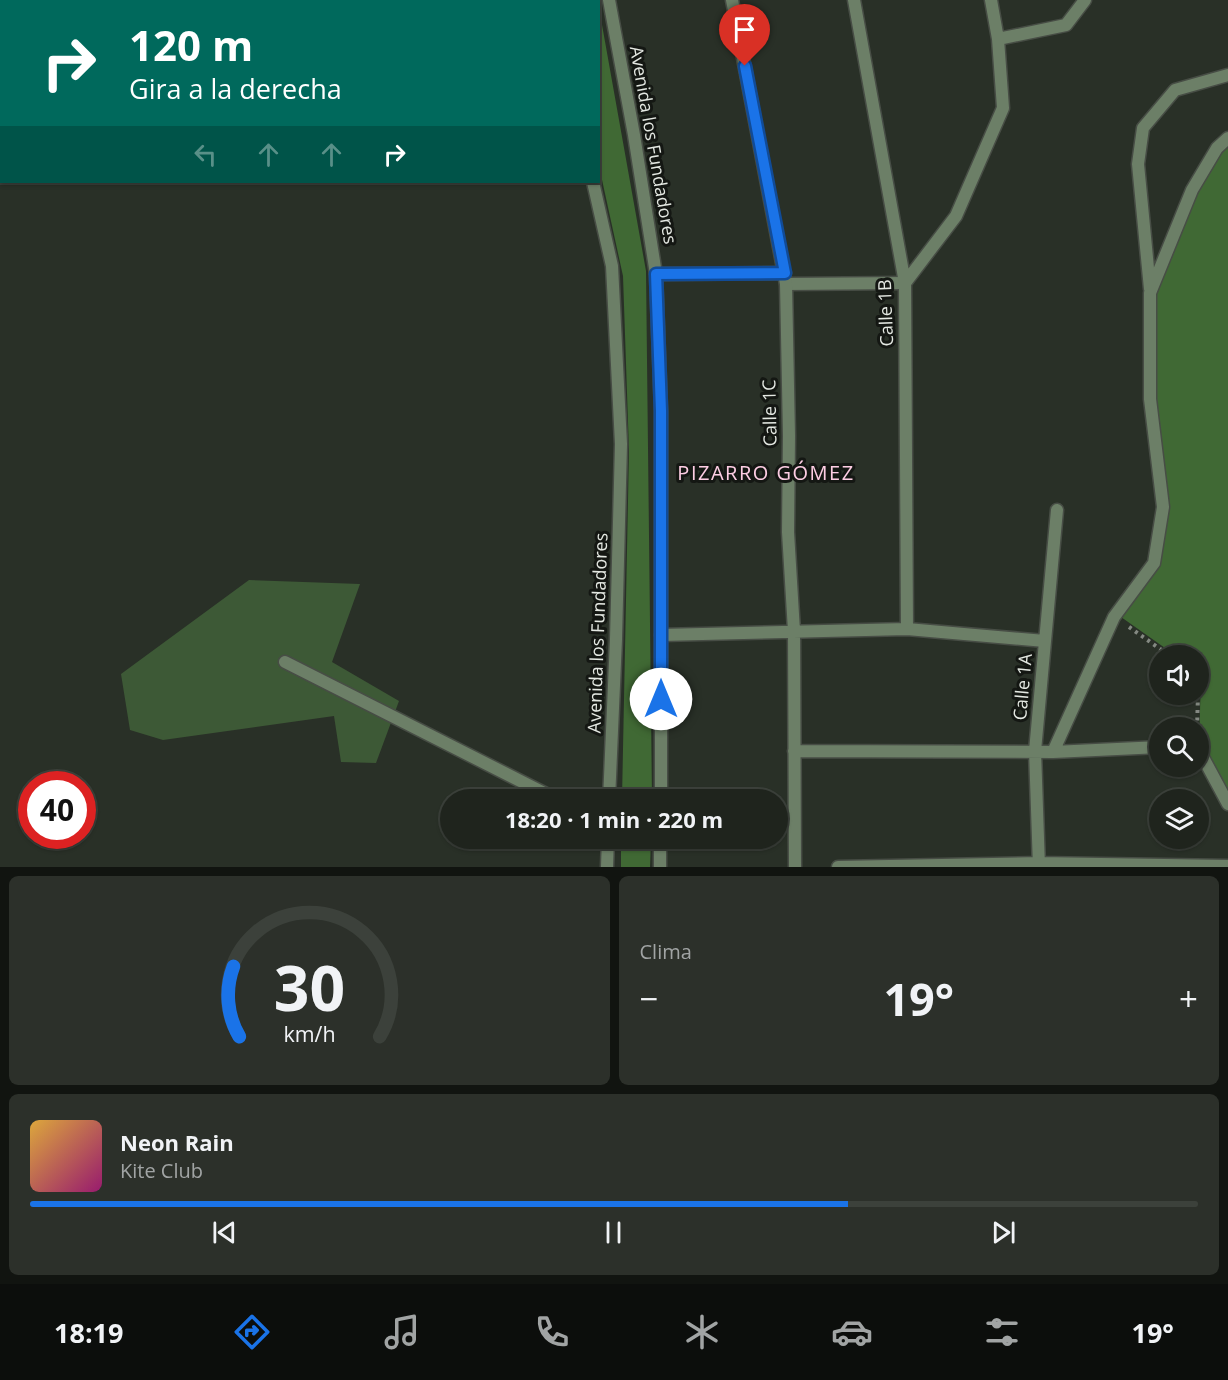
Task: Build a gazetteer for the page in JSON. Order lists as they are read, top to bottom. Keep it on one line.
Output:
{"streets":{"street":["Avenida los Fundadores","Calle 1B","Calle 1C","Calle 1A"]},"districts":["PIZARRO GÓMEZ"],"page":{"turn":["120 m","Gira a la derecha"],"limit":"40","trip":"18:20 · 1 min · 220 m","tile":"Clima","heat":["−","19°","+"],"song":["Neon Rain","Kite Club"],"tabs":["18:19","19°"],"gauge":["30","km/h"]}}
